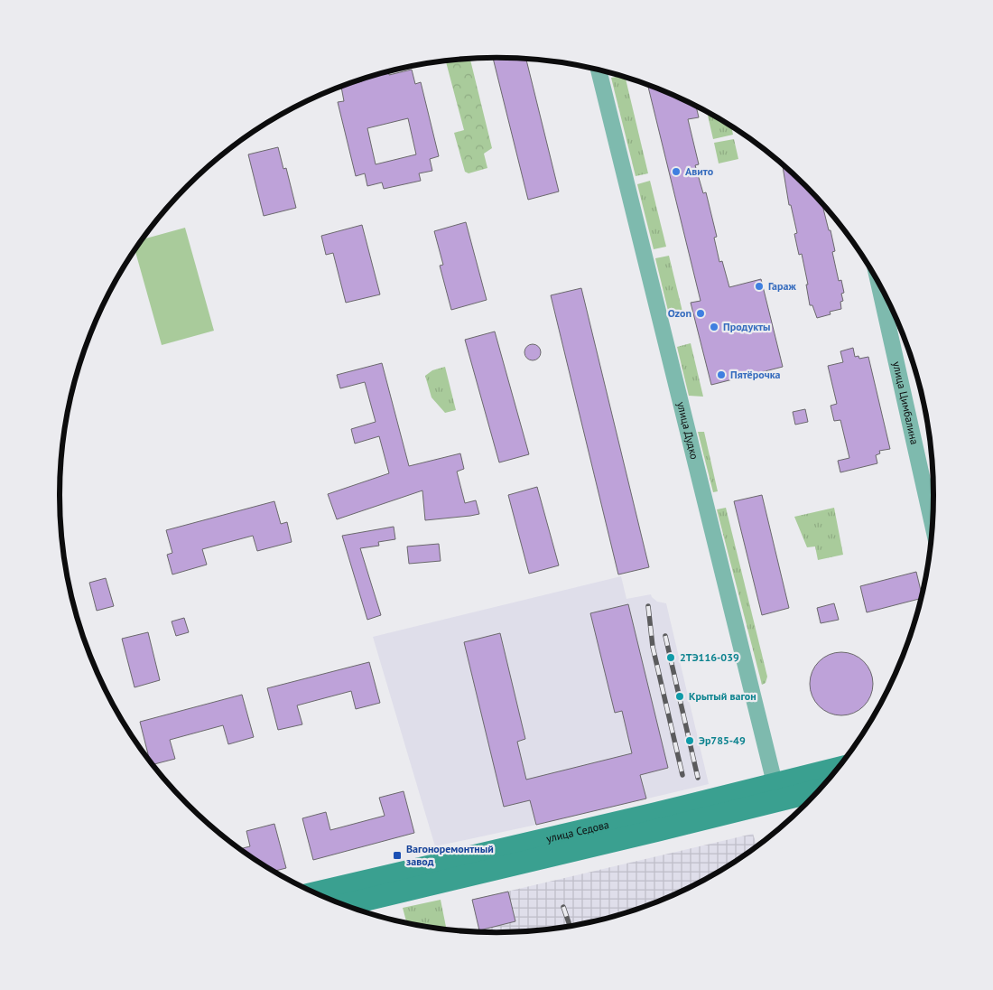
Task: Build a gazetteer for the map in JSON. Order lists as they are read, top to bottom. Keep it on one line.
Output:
{"streets":{"main road":["улица Седова"],"street":["улица Цимбалина","улица Дудко"]},"crossings":[["улица Дудко","улица Седова"]],"places":{"other":["Авито","Гараж","Ozon","Продукты","Пятёрочка","2ТЭ116-039","Крытый вагон","Эр785-49"],"transit":["Вагоноремонтный завод"]}}
